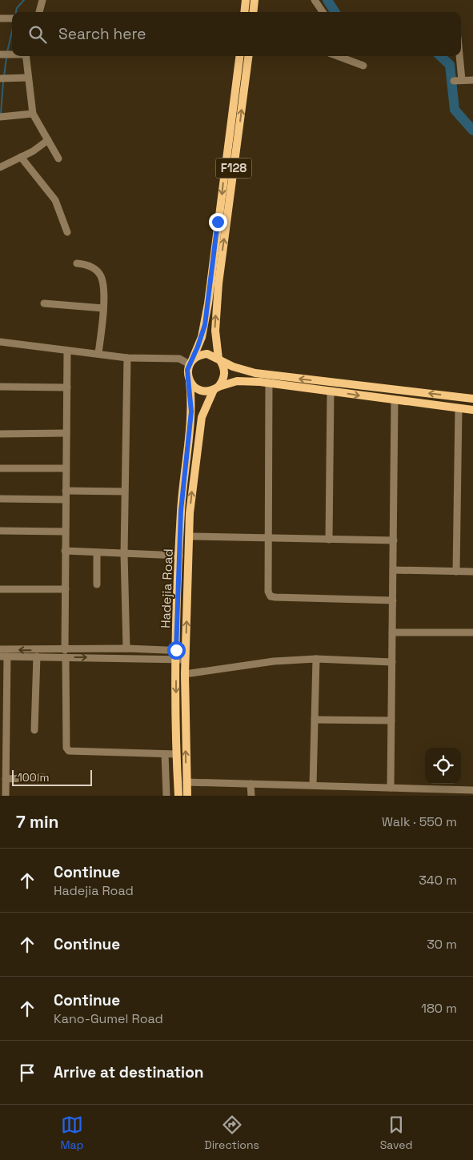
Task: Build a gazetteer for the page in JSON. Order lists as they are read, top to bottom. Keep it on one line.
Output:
{"streets":{"main road":["F128","Hadejia Road"]},"crossings":[["F128","Hadejia Road"]],"scale_bar":"100 m","page":{"search":"Search here","scale":"100 m","heading":["7 min","Walk · 550 m"],"list":[["Continue","Hadejia Road","340 m"],["Continue","30 m"],["Continue","Kano-Gumel Road","180 m"],"Arrive at destination"],"nav":["Map","Directions","Saved"]}}
